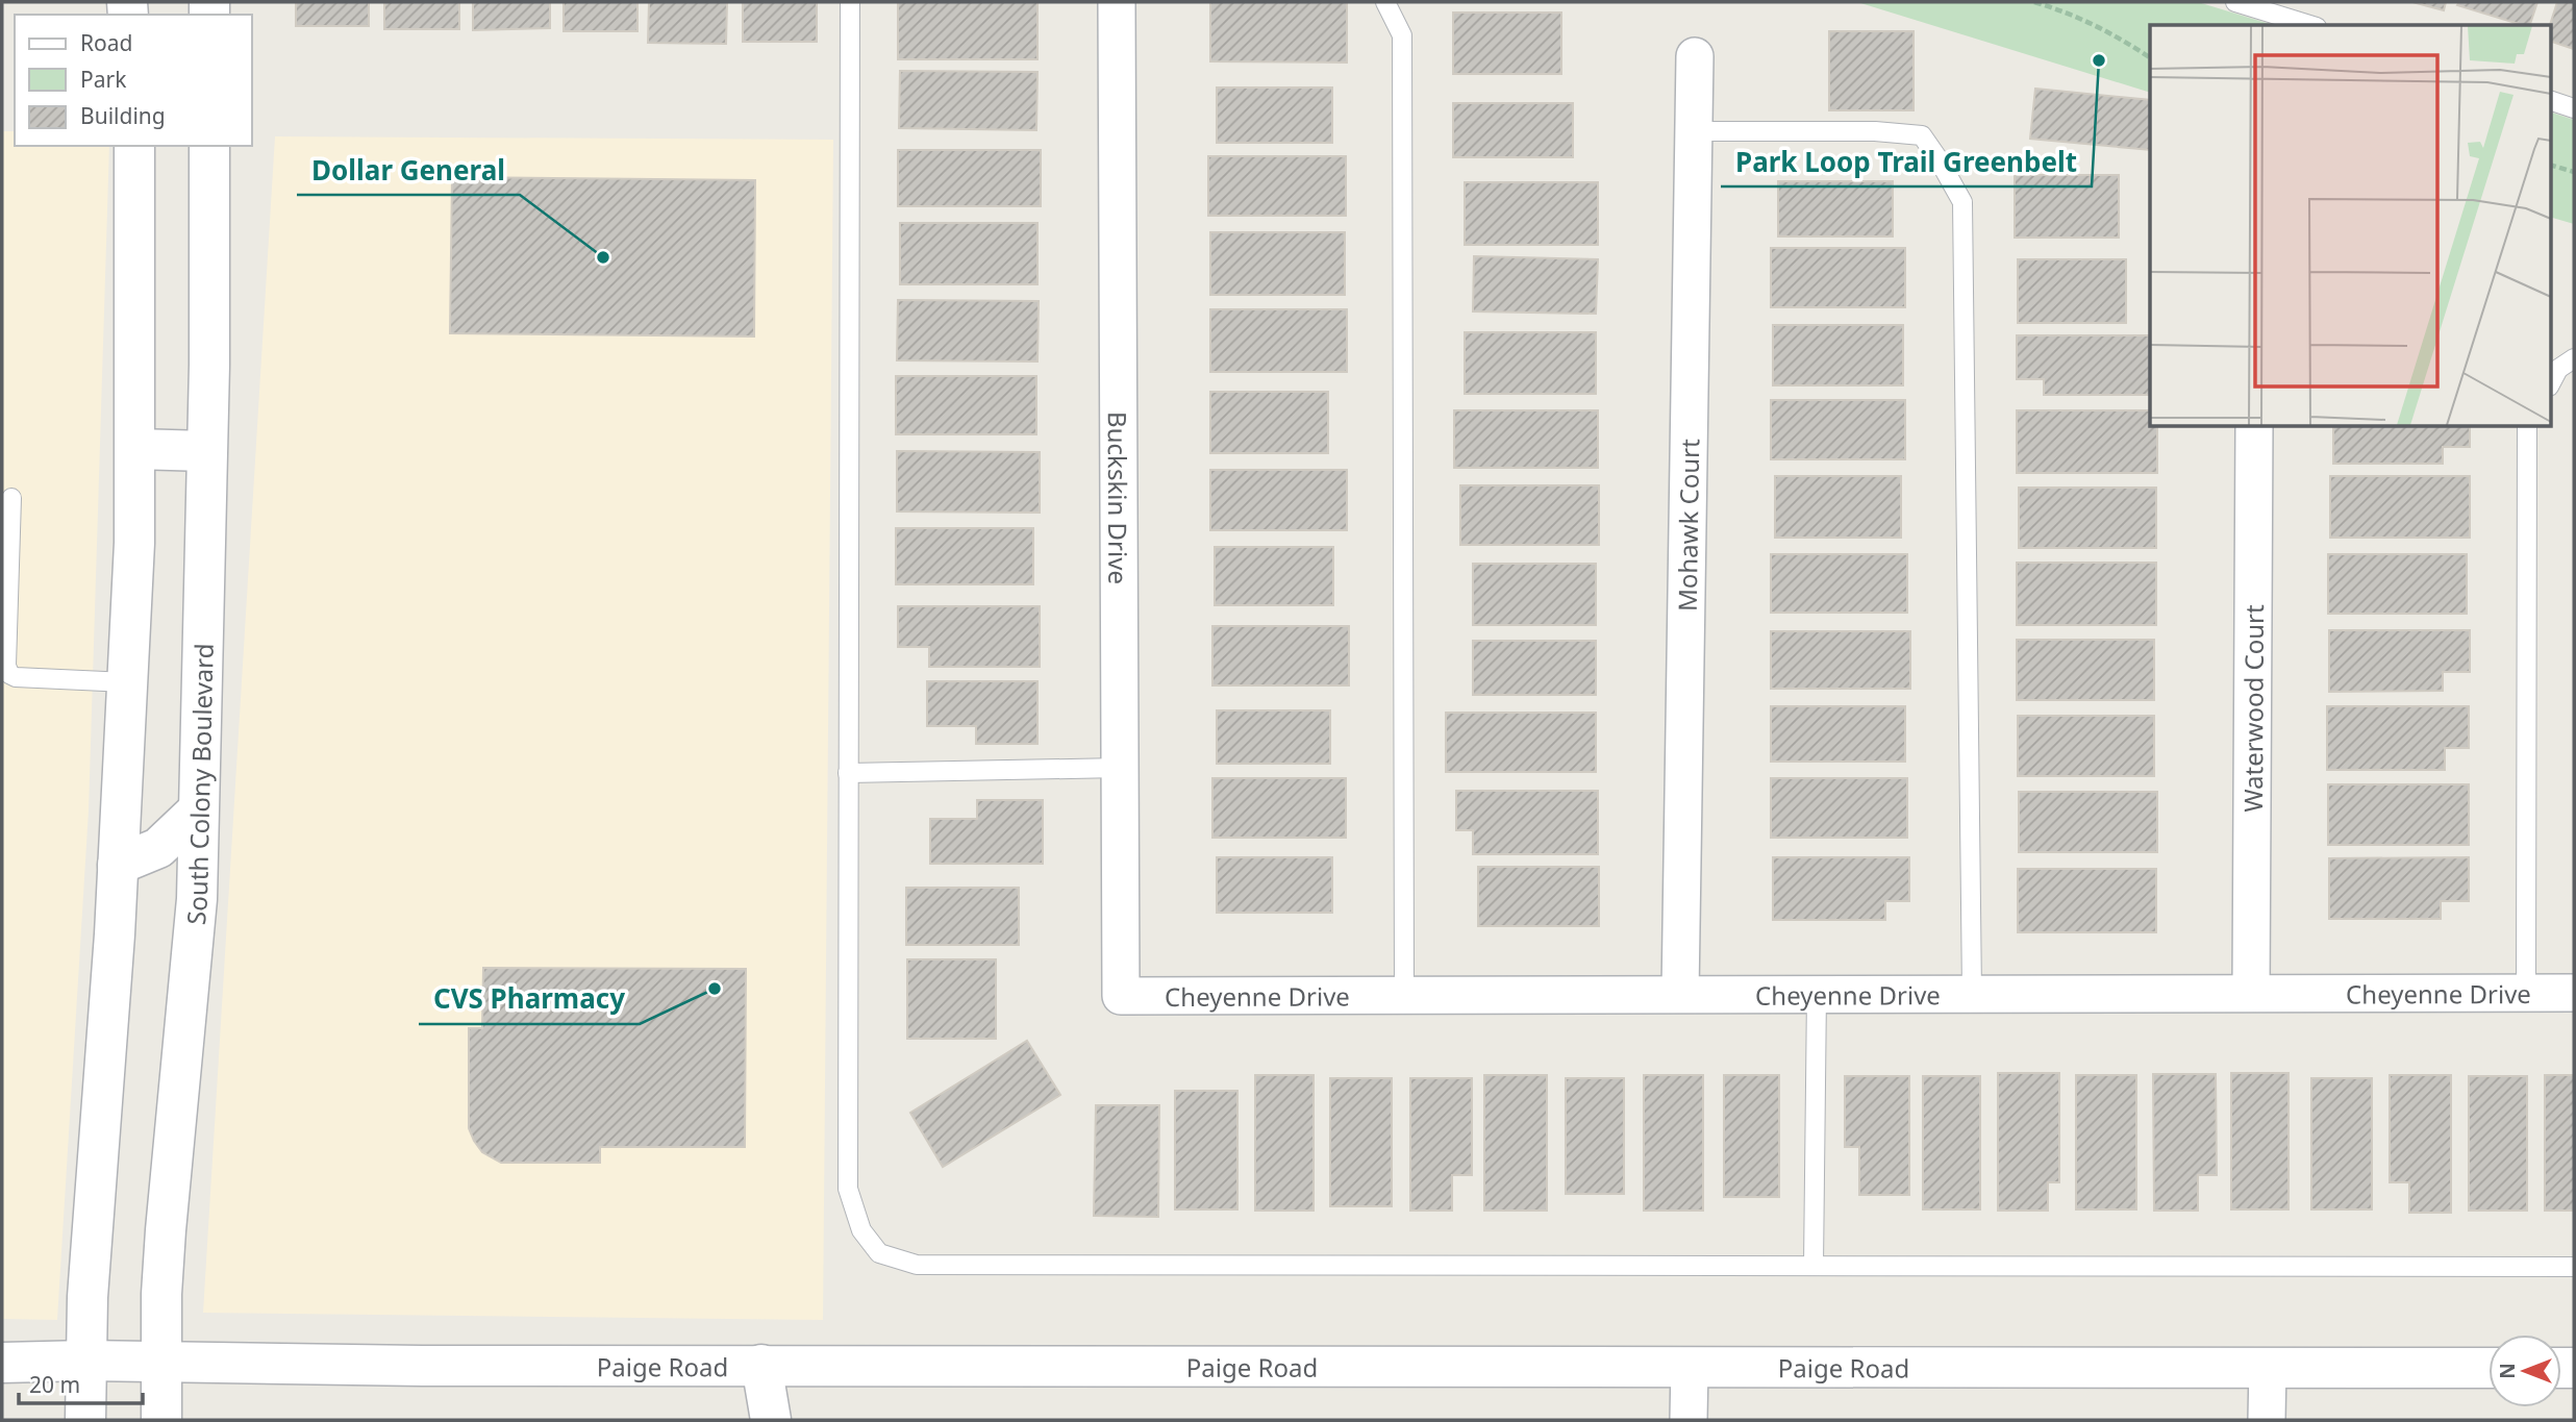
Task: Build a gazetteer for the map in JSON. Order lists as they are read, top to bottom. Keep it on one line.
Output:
{"streets":{"main road":["South Colony Boulevard","Paige Road"],"street":["Buckskin Drive","Mohawk Court","Waterwood Court","Cheyenne Drive"]},"crossings":[["Buckskin Drive","Cheyenne Drive"],["Mohawk Court","Cheyenne Drive"],["Waterwood Court","Cheyenne Drive"],["South Colony Boulevard","Paige Road"]],"places":["Park Loop Trail Greenbelt","Dollar General","CVS Pharmacy"],"legend":["Road","Park","Building"],"scale_bar":"20 m","north":"left"}
